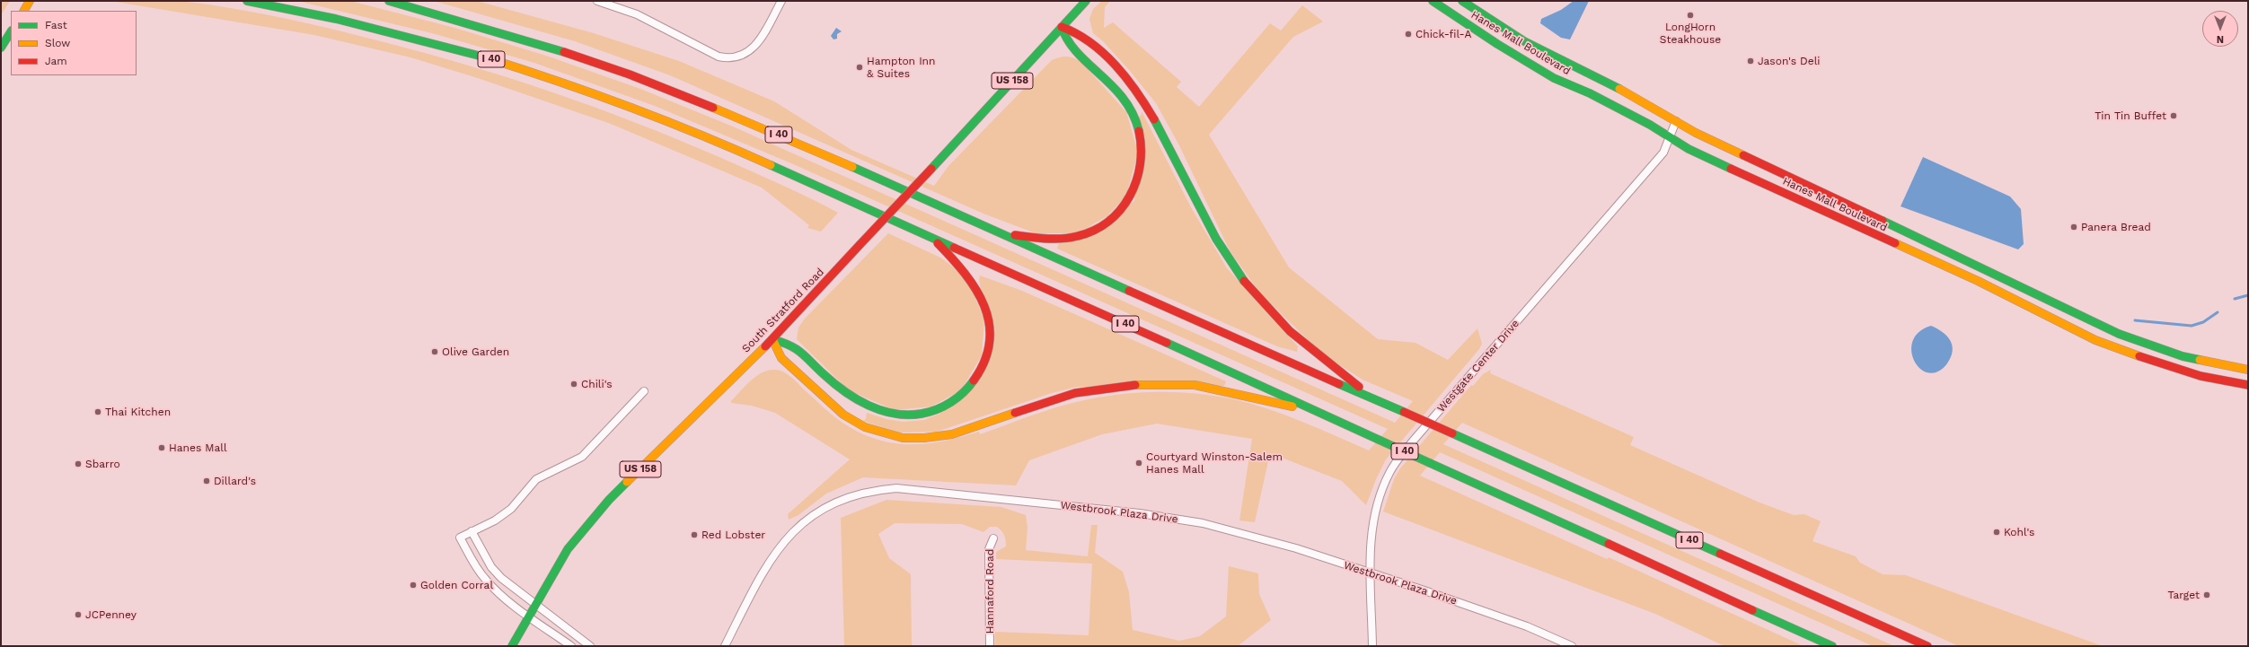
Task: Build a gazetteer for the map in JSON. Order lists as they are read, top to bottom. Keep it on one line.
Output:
{"streets":{"main road":["Hanes Mall Boulevard","I 40","US 158","South Stratford Road"],"street":["Westgate Center Drive","Westbrook Plaza Drive","Hannaford Road"]},"crossings":[["Hanes Mall Boulevard","Westgate Center Drive"],["Westgate Center Drive","Westbrook Plaza Drive"]],"places":["LongHorn Steakhouse","Chick-fil-A","Jason's Deli","Hampton Inn & Suites","Tin Tin Buffet","Panera Bread","Olive Garden","Chili's","Thai Kitchen","Hanes Mall","Courtyard Winston-Salem Hanes Mall","Sbarro","Dillard's","Kohl's","Red Lobster","Golden Corral","Target","JCPenney"],"legend":["Fast","Slow","Jam"],"north":"bottom"}
